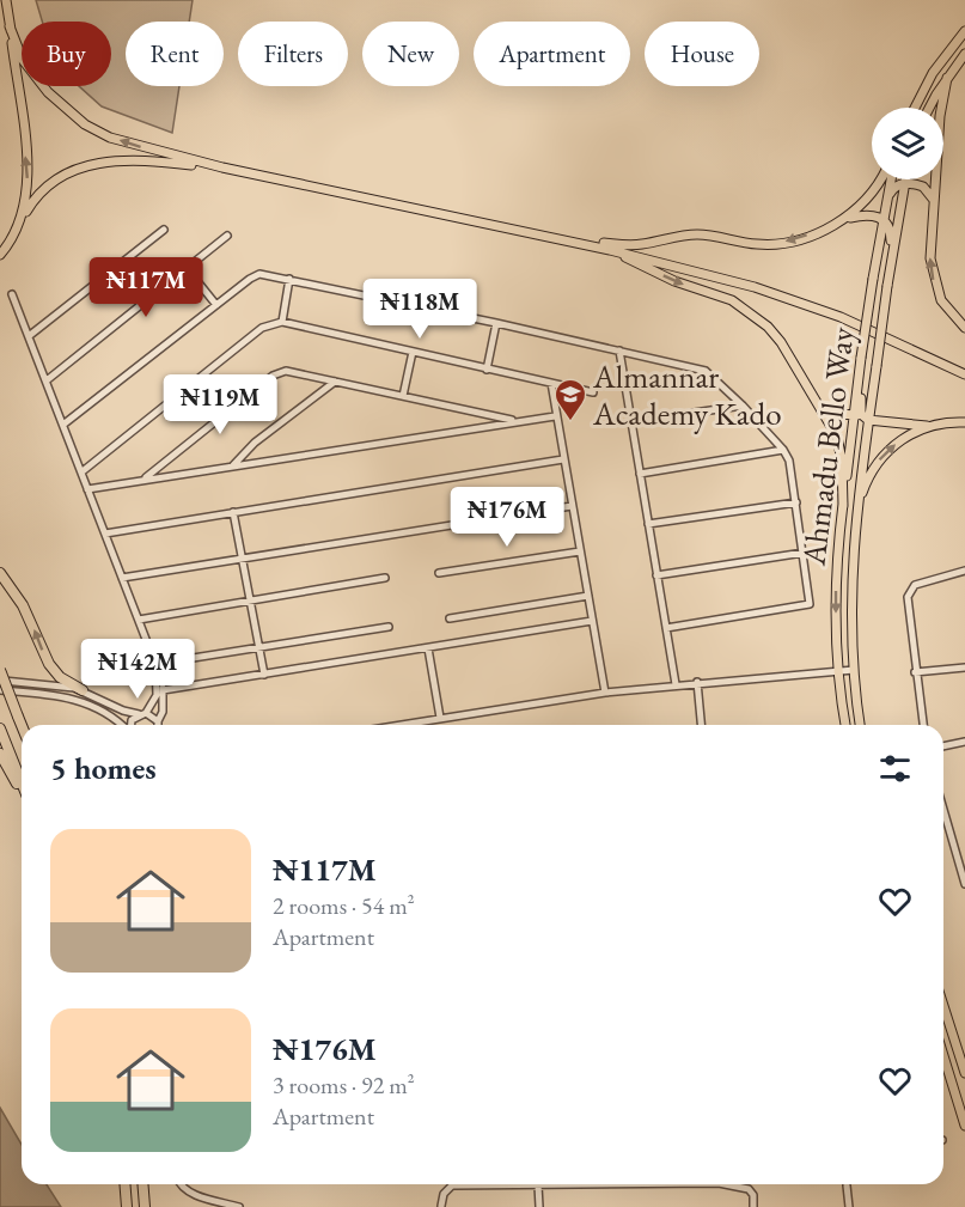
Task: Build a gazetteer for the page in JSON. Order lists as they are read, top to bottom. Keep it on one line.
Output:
{"streets":{"main road":["Ahmadu Bello Way"]},"places":{"school or university":["Almannar Academy Kado"]},"page":{"chip":["Buy","Rent","Filters","New","Apartment","House"],"price":["₦117M","₦118M","₦119M","₦176M","₦142M"],"heading":"5 homes","list":[{"name":"₦117M","note":"2 rooms · 54 m² · Apartment"},{"name":"₦176M","note":"3 rooms · 92 m² · Apartment"}]}}
